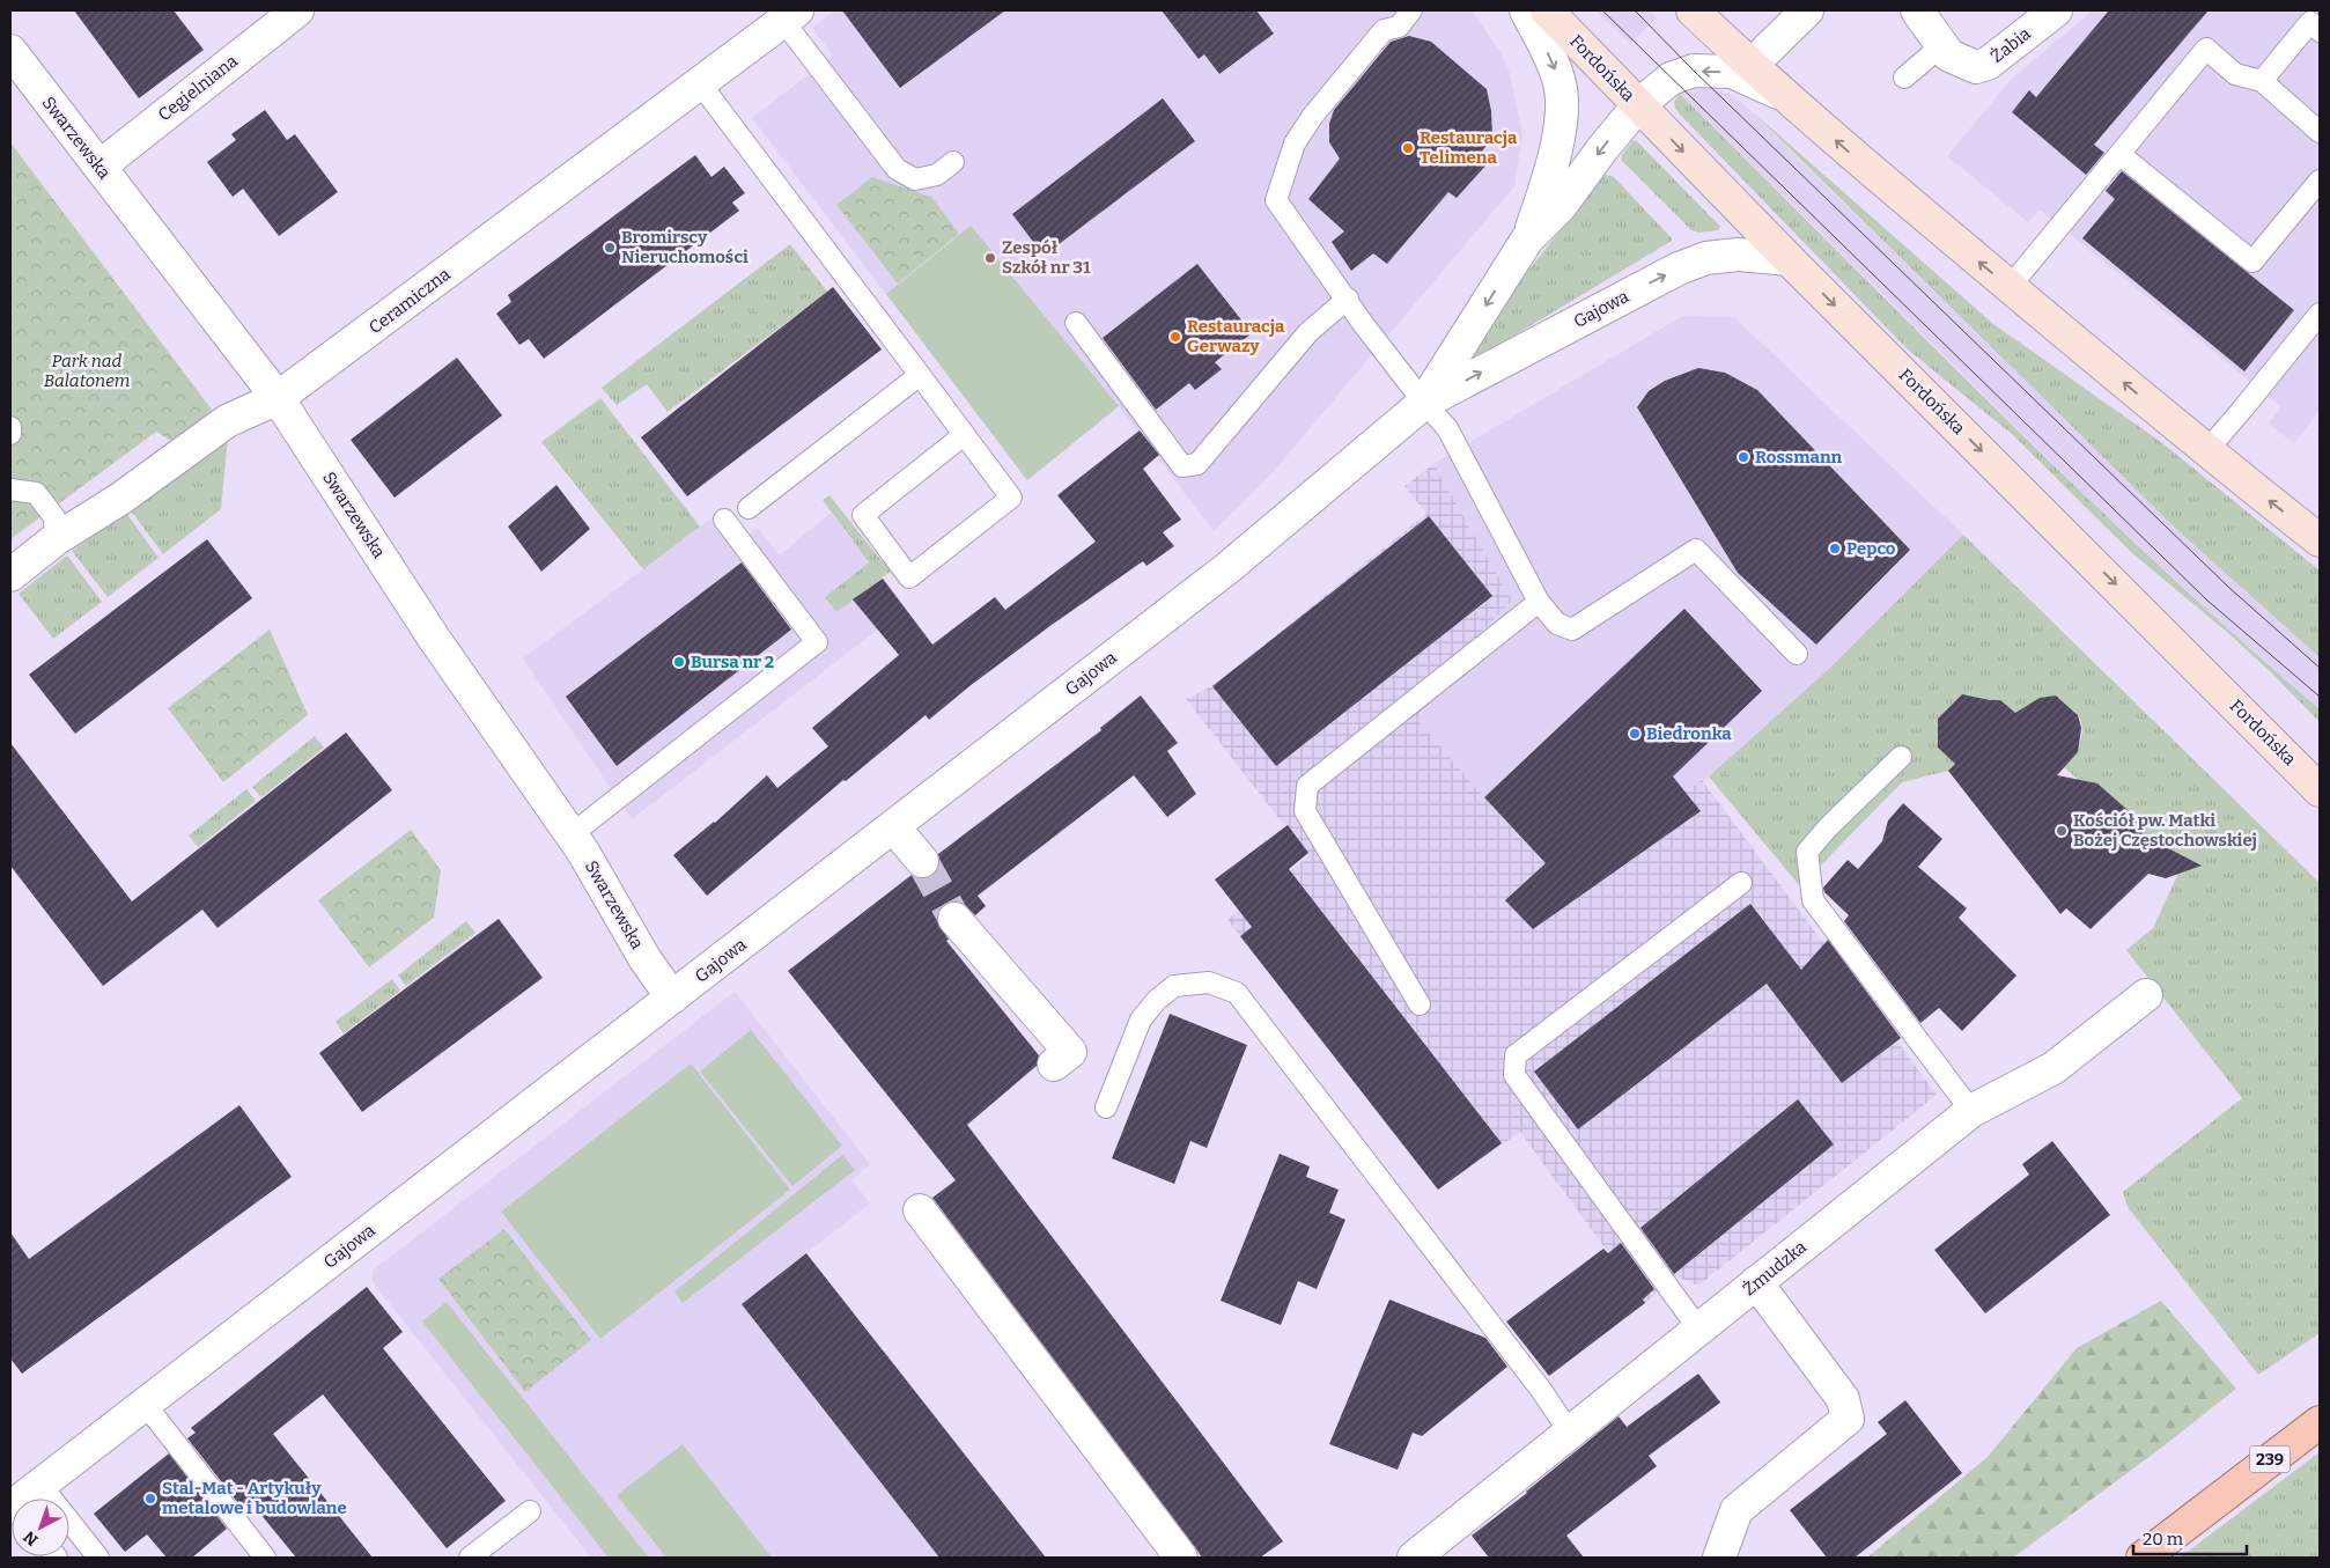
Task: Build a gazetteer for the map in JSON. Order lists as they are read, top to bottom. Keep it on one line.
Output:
{"streets":{"main road":["Fordońska","239"],"street":["Żabia","Cegielniana","Swarzewska","Ceramiczna","Gajowa","Żmudzka"]},"crossings":[["Fordońska","Gajowa"],["Cegielniana","Swarzewska"],["Swarzewska","Ceramiczna"],["Swarzewska","Gajowa"]],"parks":["Park nad Balatonem"],"places":["Restauracja Telimena","Bromirscy Nieruchomości","Zespół Szkół nr 31","Restauracja Gerwazy","Rossmann","Pepco","Bursa nr 2","Biedronka","Kościół pw. Matki Bożej Częstochowskiej","Stal-Mat - Artykuły metalowe i budowlane"],"scale_bar":"20 m","north":"bottom left"}
